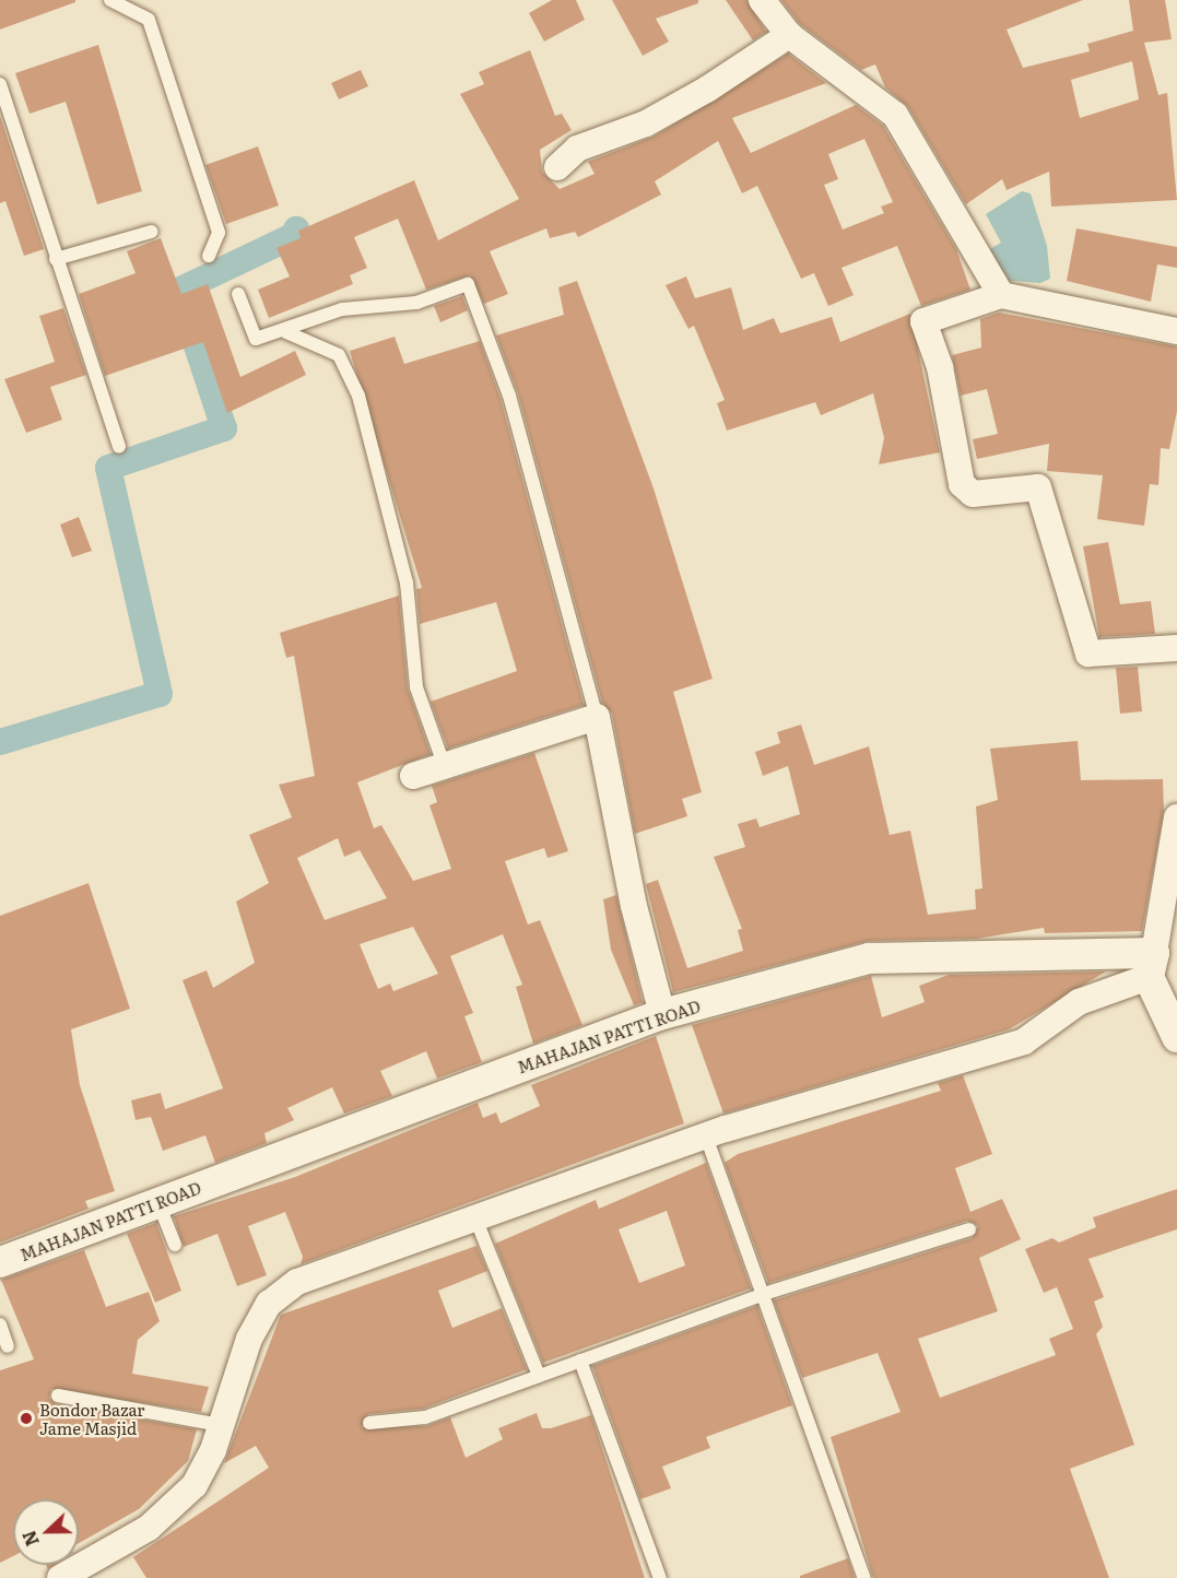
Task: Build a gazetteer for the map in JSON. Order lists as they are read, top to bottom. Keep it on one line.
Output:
{"streets":{"street":["MAHAJAN PATTI ROAD"]},"places":["Bondor Bazar Jame Masjid"],"north":"left"}
